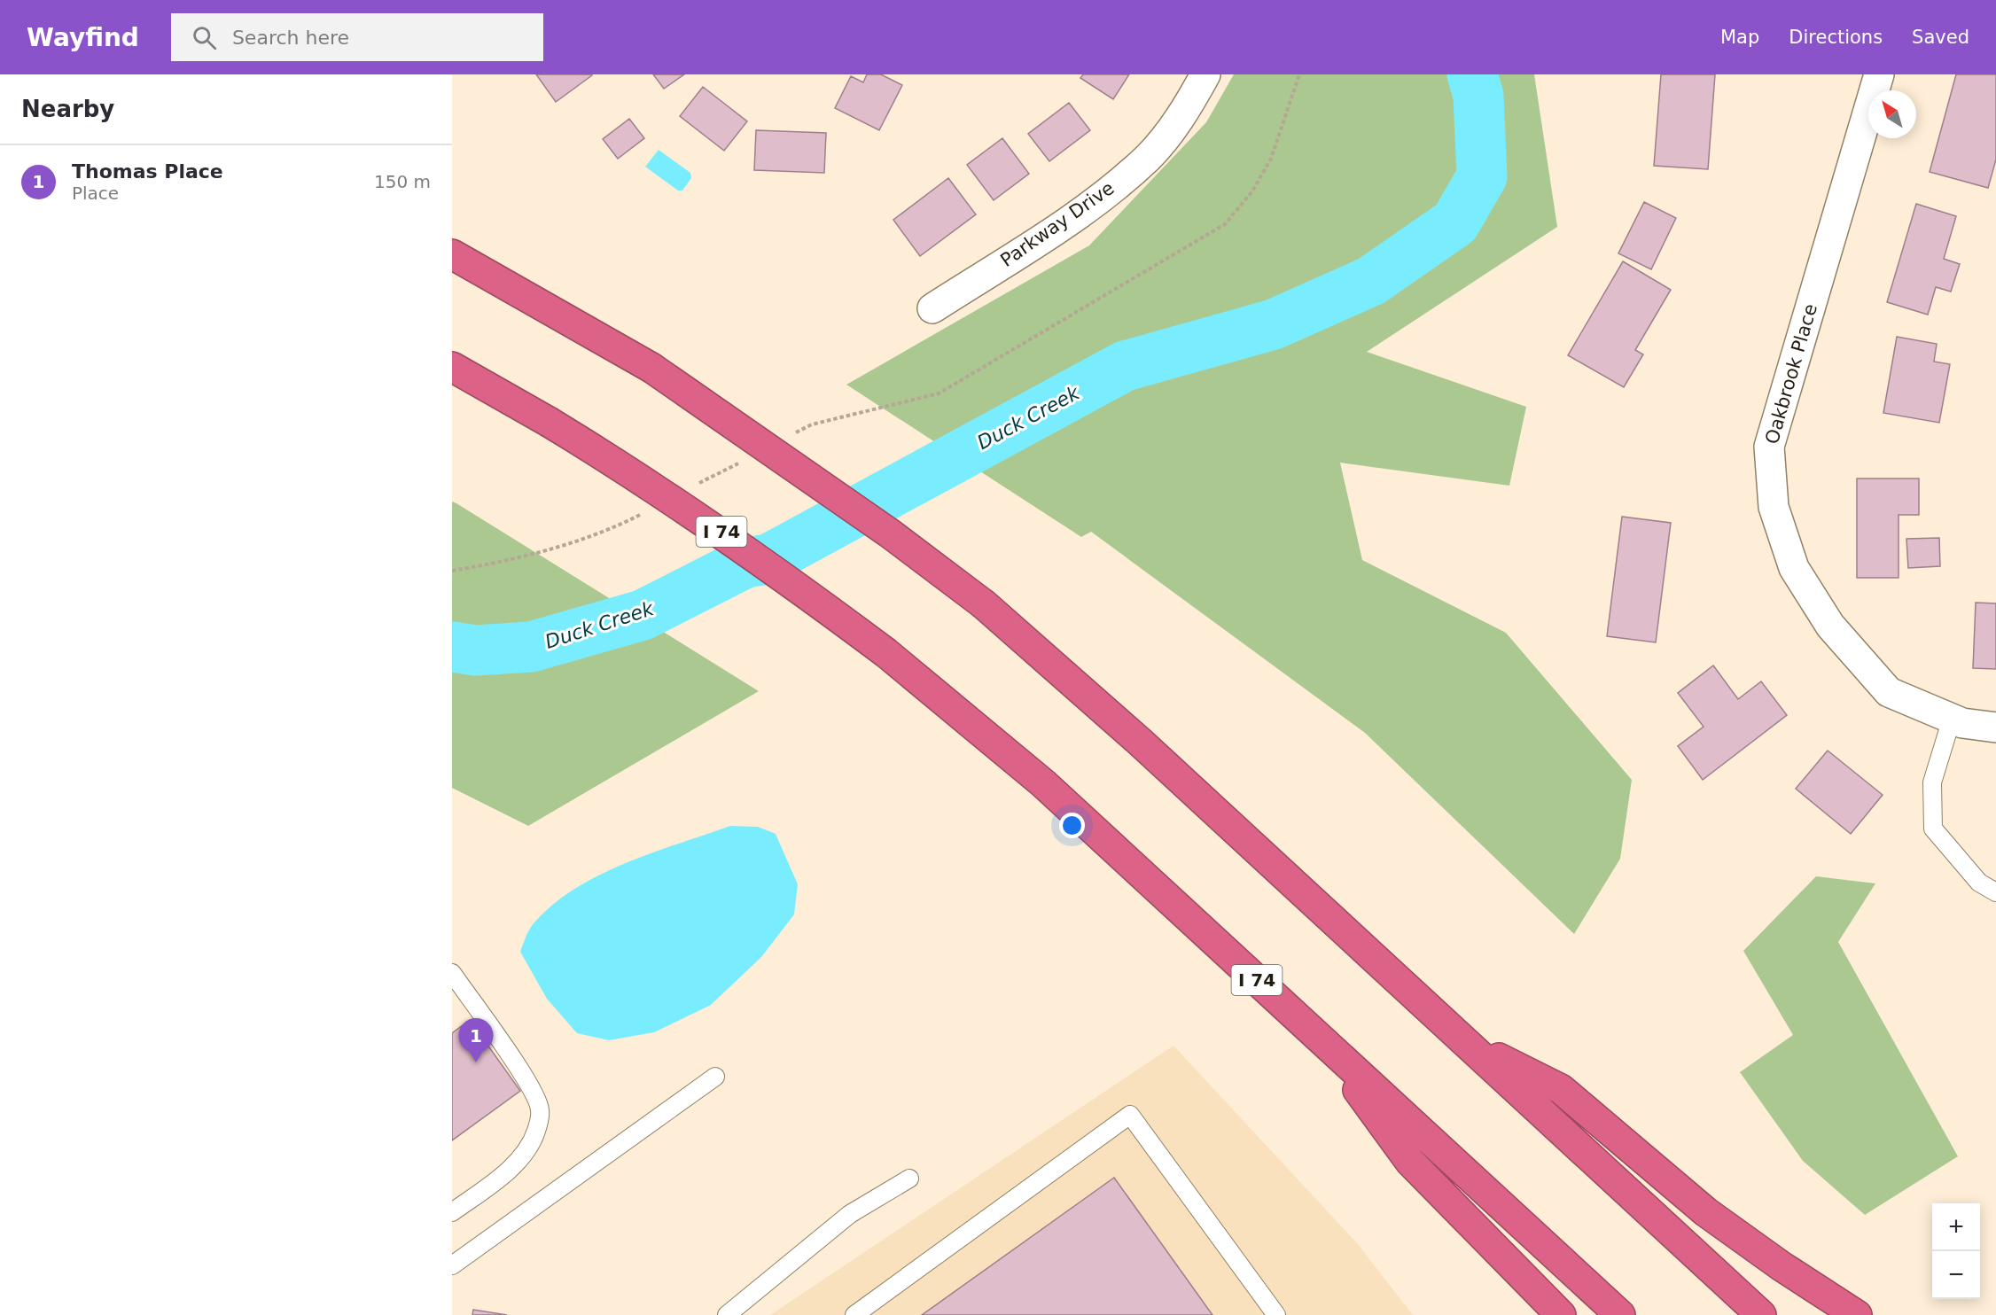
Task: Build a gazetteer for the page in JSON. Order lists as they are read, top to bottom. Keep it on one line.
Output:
{"streets":{"highway":["I 74"],"street":["Parkway Drive","Oakbrook Place"]},"water":["Duck Creek"],"north":"top left","page":{"header":"Wayfind","search":"Search here","nav":["Map","Directions","Saved"],"heading":"Nearby","list":[{"mark":"1","name":"Thomas Place","note":"Place","value":"150 m"}],"pins":"1","map_buttons":["+","−"]}}
